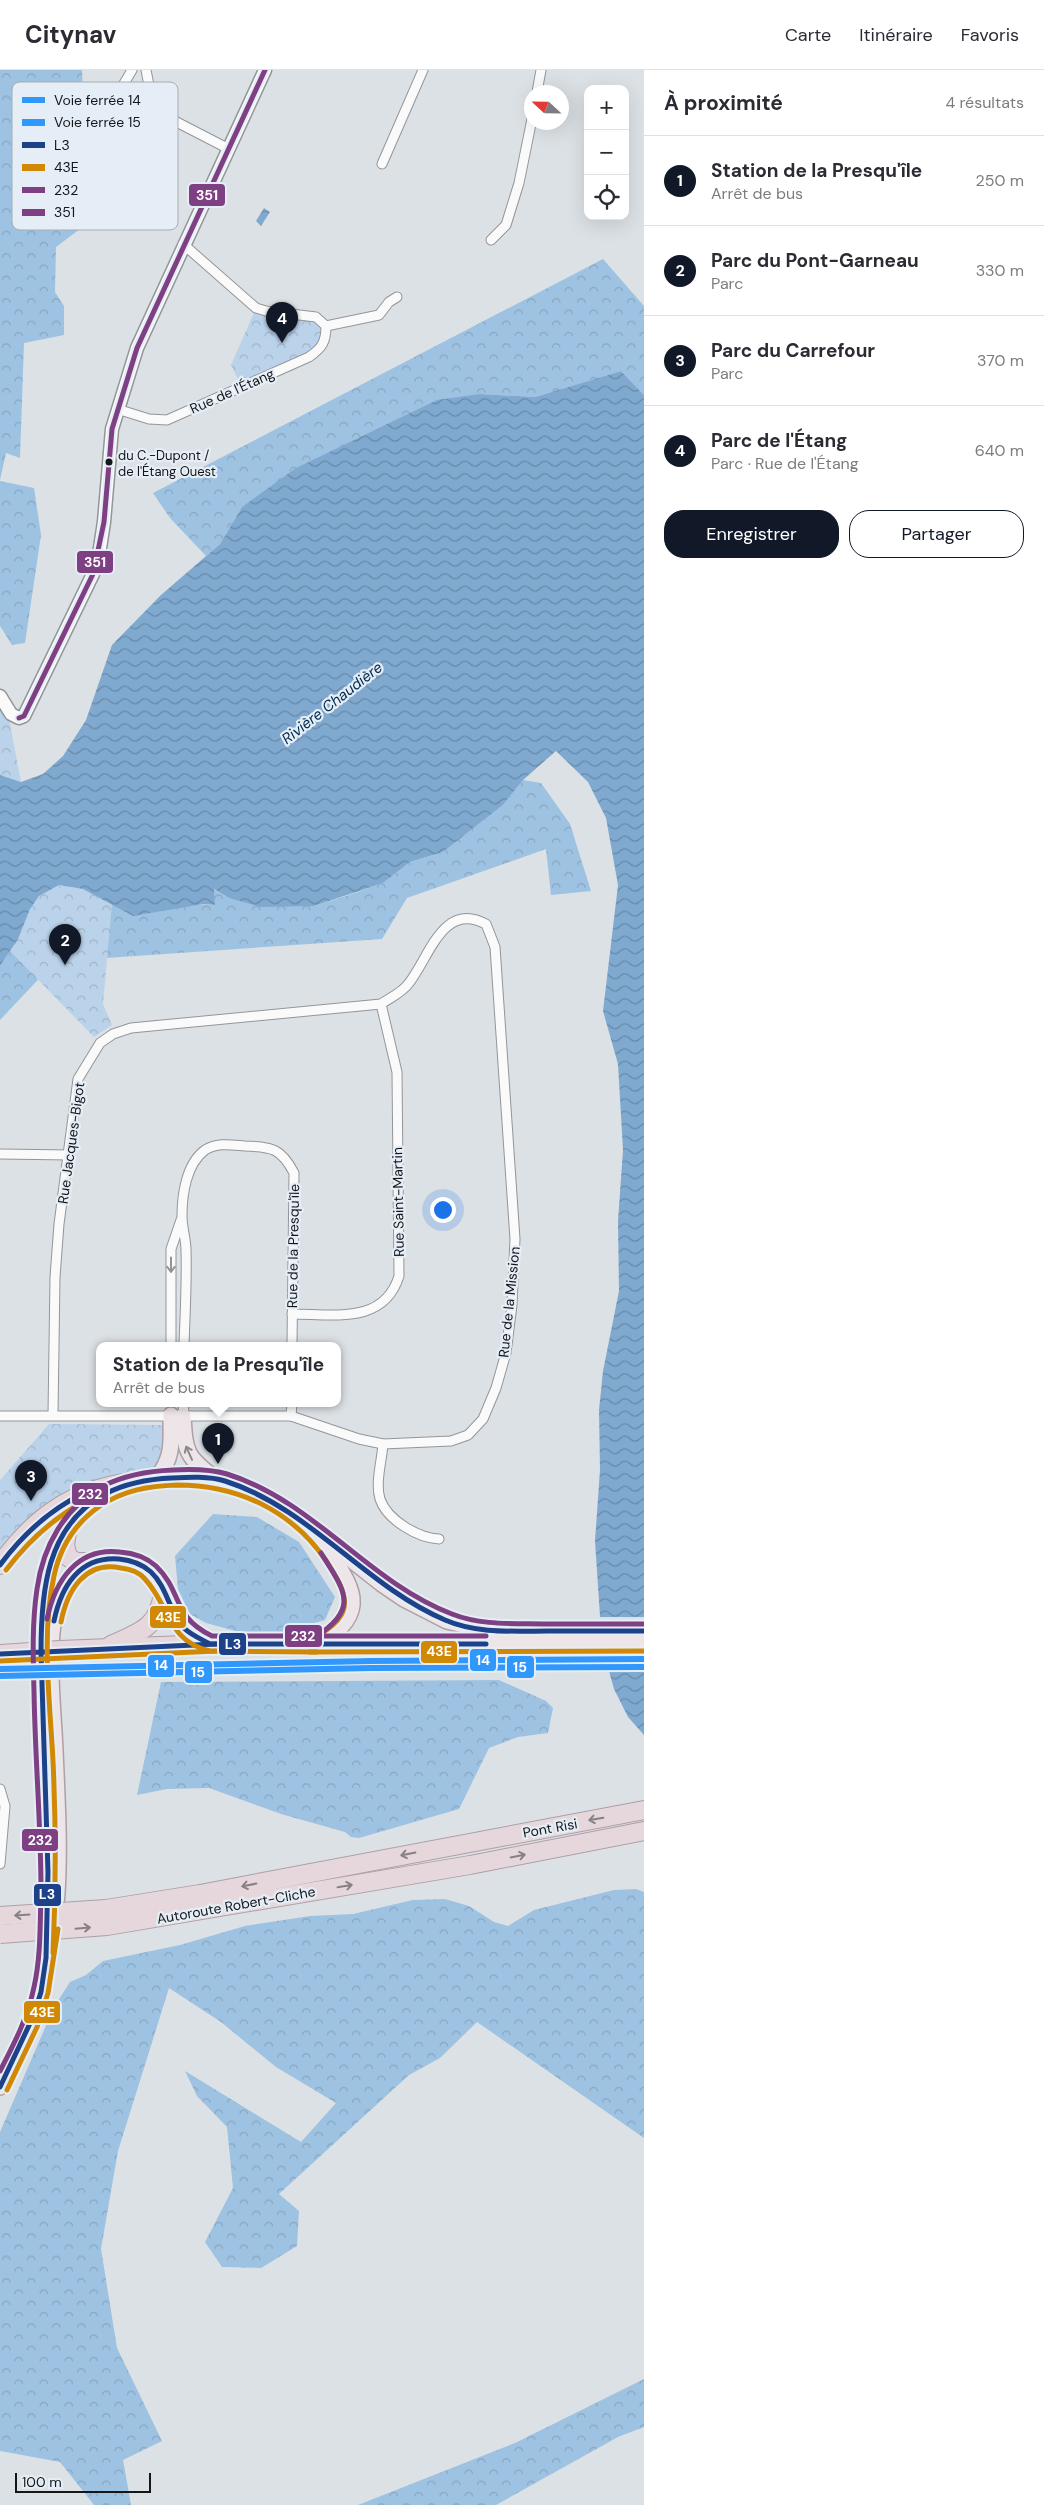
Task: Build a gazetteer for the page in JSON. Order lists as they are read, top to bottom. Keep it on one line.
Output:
{"streets":{"highway":["Pont Risi","Autoroute Robert-Cliche"],"street":["Rue de l'Étang","Rue Jacques-Bigot","Rue Saint-Martin","Rue de la Presqu'île","Rue de la Mission"]},"crossings":[["Rue Jacques-Bigot","Rue Saint-Martin"],["Rue Jacques-Bigot","Rue de la Mission"],["Rue Saint-Martin","Rue de la Presqu'île"],["Rue Saint-Martin","Rue de la Mission"],["Pont Risi","Autoroute Robert-Cliche"]],"water":["Rivière Chaudière"],"places":["du C.-Dupont / de l'Étang Ouest"],"lines":["transit line 351","transit line 232","transit line L3","transit line 43E","rail line 14","rail line 15"],"legend":["Voie ferrée 14","Voie ferrée 15","L3","43E","232","351"],"scale_bar":"100 m","north":"left","page":{"header":"Citynav","nav":["Carte","Itinéraire","Favoris"],"heading":["À proximité","4 résultats"],"map_buttons":["+","−"],"list":[{"mark":"1","name":"Station de la Presqu'île","note":"Arrêt de bus","value":"250 m"},{"mark":"2","name":"Parc du Pont-Garneau","note":"Parc","value":"330 m"},{"mark":"3","name":"Parc du Carrefour","note":"Parc","value":"370 m"},{"mark":"4","name":"Parc de l'Étang","note":"Parc · Rue de l'Étang","value":"640 m"}],"pins":["4","2","1","3"],"buttons":["Enregistrer","Partager"],"popup":["Station de la Presqu'île","Arrêt de bus"],"scale":"100 m"}}
